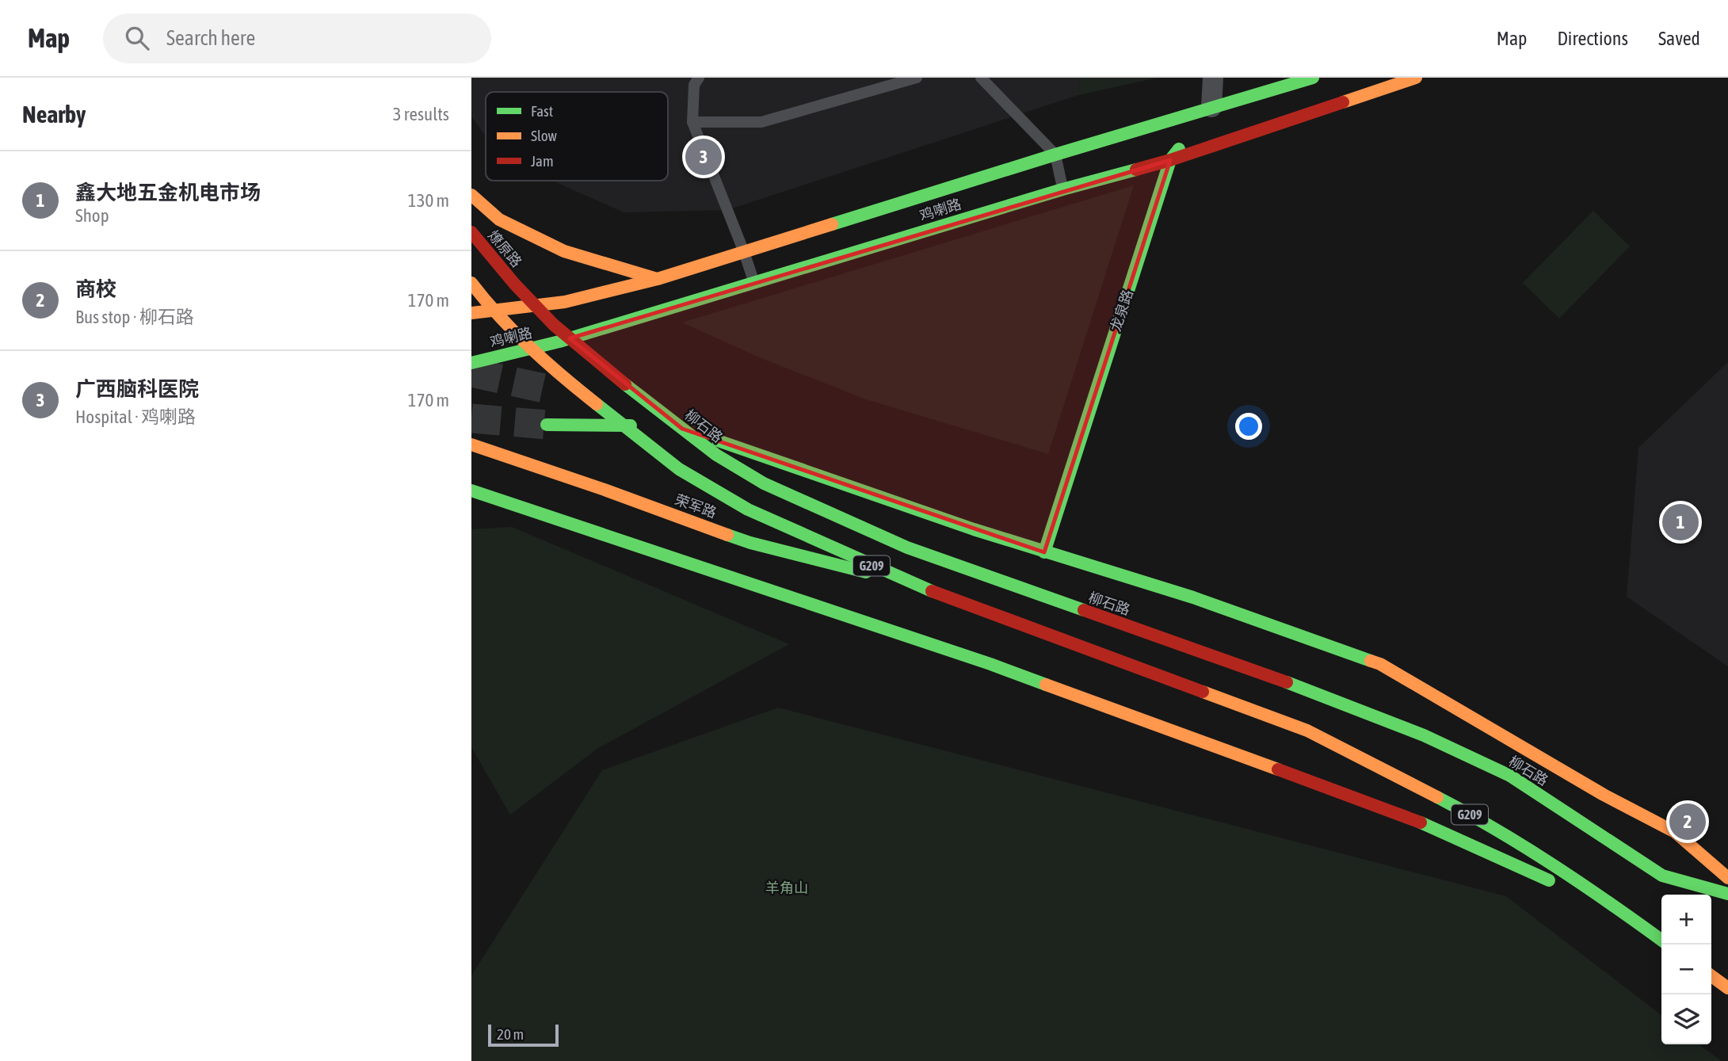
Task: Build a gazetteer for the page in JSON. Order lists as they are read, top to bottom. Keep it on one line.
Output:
{"streets":{"main road":["鸡喇路","燎原路","龙泉路","柳石路","荣军路","G209"]},"crossings":[["鸡喇路","龙泉路"],["燎原路","柳石路"],["荣军路","G209"]],"parks":["羊角山"],"legend":["Fast","Slow","Jam"],"scale_bar":"20 m","page":{"header":"Map","search":"Search here","nav":["Map","Directions","Saved"],"heading":["Nearby","3 results"],"pins":["3","1","2"],"list":[{"mark":"1","name":"鑫大地五金机电市场","note":"Shop","value":"130 m"},{"mark":"2","name":"商校","note":"Bus stop · 柳石路","value":"170 m"},{"mark":"3","name":"广西脑科医院","note":"Hospital · 鸡喇路","value":"170 m"}],"map_buttons":["+","−"],"scale":"20 m"}}
